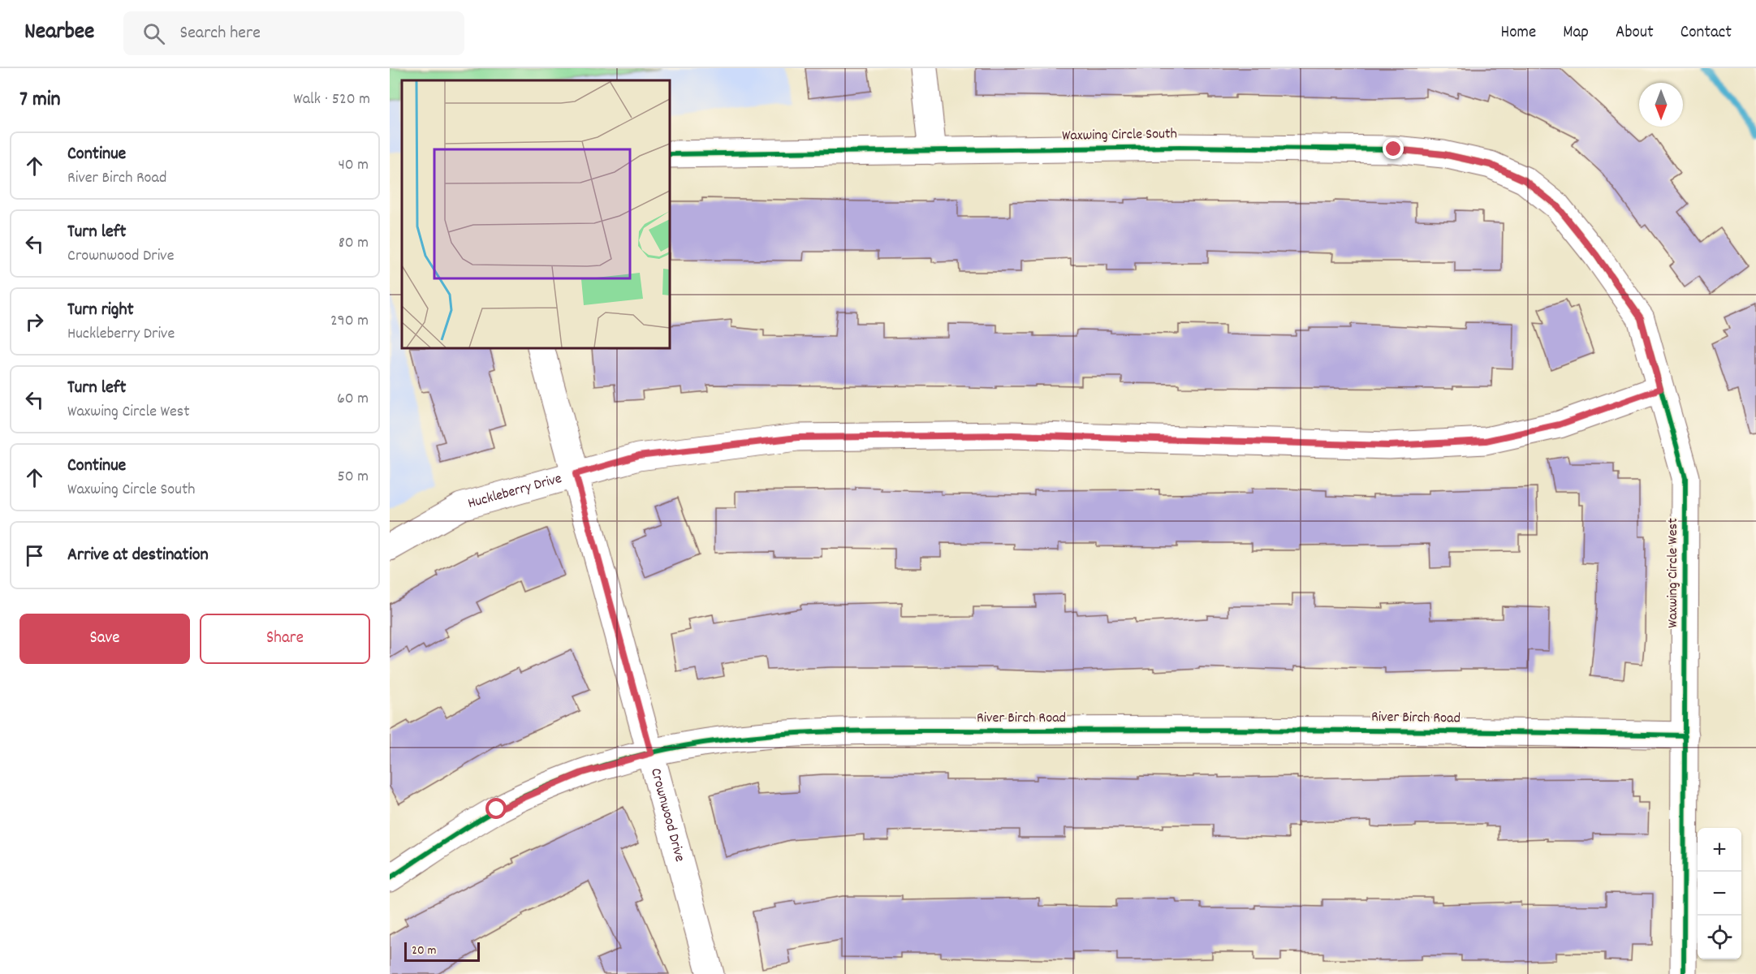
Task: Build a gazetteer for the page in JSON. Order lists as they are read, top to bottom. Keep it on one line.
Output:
{"streets":{"street":["Waxwing Circle South","Huckleberry Drive","Waxwing Circle West","River Birch Road","Crownwood Drive"]},"crossings":[["Waxwing Circle South","Waxwing Circle West"],["Huckleberry Drive","Waxwing Circle West"],["Huckleberry Drive","Crownwood Drive"],["Waxwing Circle West","River Birch Road"],["River Birch Road","Crownwood Drive"]],"scale_bar":"20 m","north":"bottom","page":{"header":"Nearbee","search":"Search here","nav":["Home","Map","About","Contact"],"heading":["7 min","Walk · 520 m"],"list":[["Continue","River Birch Road","40 m"],["Turn left","Crownwood Drive","80 m"],["Turn right","Huckleberry Drive","290 m"],["Turn left","Waxwing Circle West","60 m"],["Continue","Waxwing Circle South","50 m"],"Arrive at destination"],"buttons":["Save","Share"],"map_buttons":["+","−"],"scale":"20 m"}}
